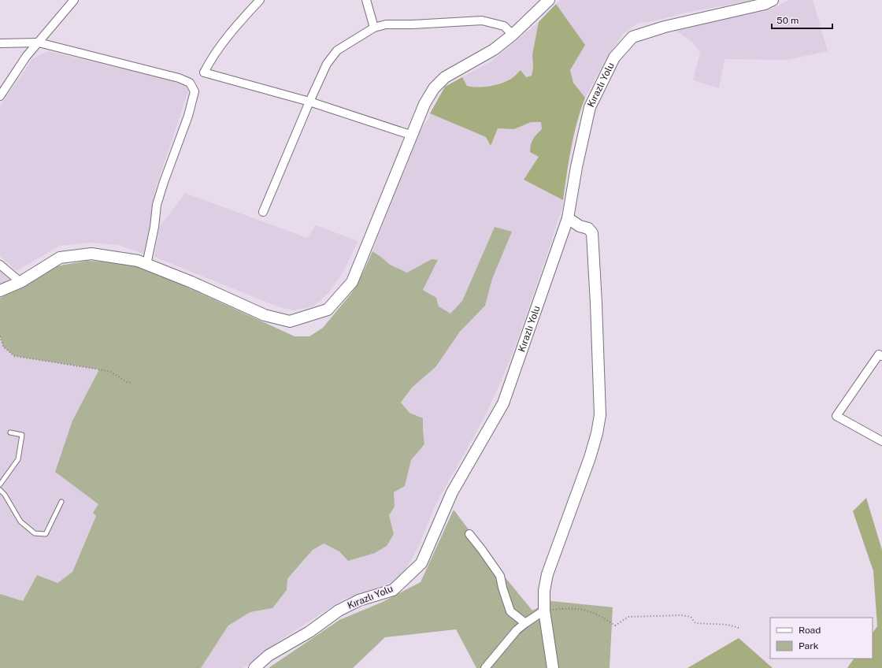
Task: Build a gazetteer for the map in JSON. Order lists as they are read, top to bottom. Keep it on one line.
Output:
{"streets":{"street":["Kırazlı Yolu"]},"legend":["Road","Park"],"scale_bar":"50 m"}
